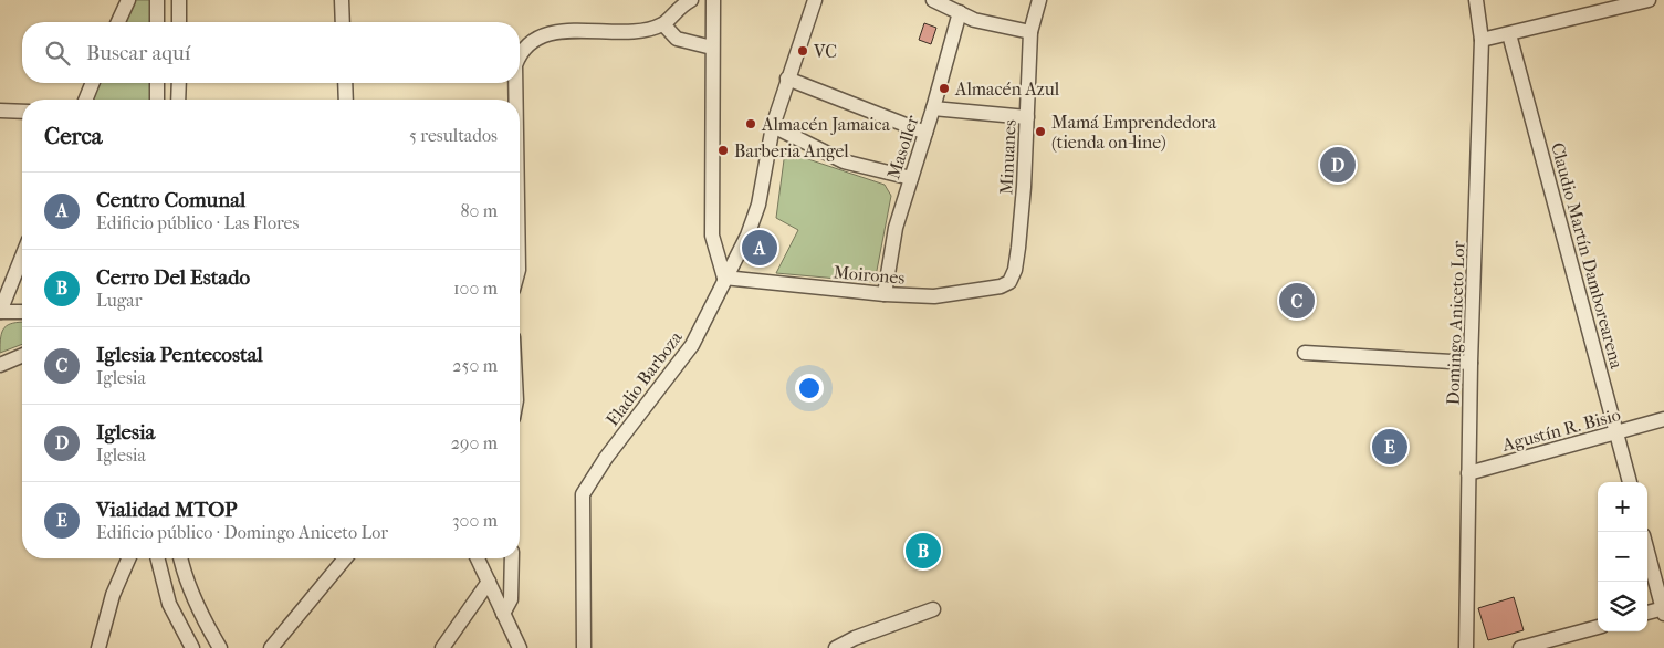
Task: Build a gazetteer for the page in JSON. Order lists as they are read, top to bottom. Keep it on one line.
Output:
{"streets":{"street":["Masoller","Minuanes","Claudio Martín Damborearena","Moirones","Domingo Aniceto Lor","Eladio Barboza","Agustín R. Bisio"]},"crossings":[["Masoller","Moirones"],["Minuanes","Moirones"],["Claudio Martín Damborearena","Agustín R. Bisio"],["Moirones","Eladio Barboza"],["Domingo Aniceto Lor","Agustín R. Bisio"]],"places":["VC","Almacén Azul","Almacén Jamaica","Mamá Emprendedora (tienda on-line)","Barberia Angel"],"page":{"search":"Buscar aquí","heading":["Cerca","5 resultados"],"pins":["D","A","C","E","B"],"list":[{"mark":"A","name":"Centro Comunal","note":"Edificio público · Las Flores","value":"80 m"},{"mark":"B","name":"Cerro Del Estado","note":"Lugar","value":"100 m"},{"mark":"C","name":"Iglesia Pentecostal","note":"Iglesia","value":"250 m"},{"mark":"D","name":"Iglesia","note":"Iglesia","value":"290 m"},{"mark":"E","name":"Vialidad MTOP","note":"Edificio público · Domingo Aniceto Lor","value":"300 m"}],"map_buttons":["+","−"]}}
